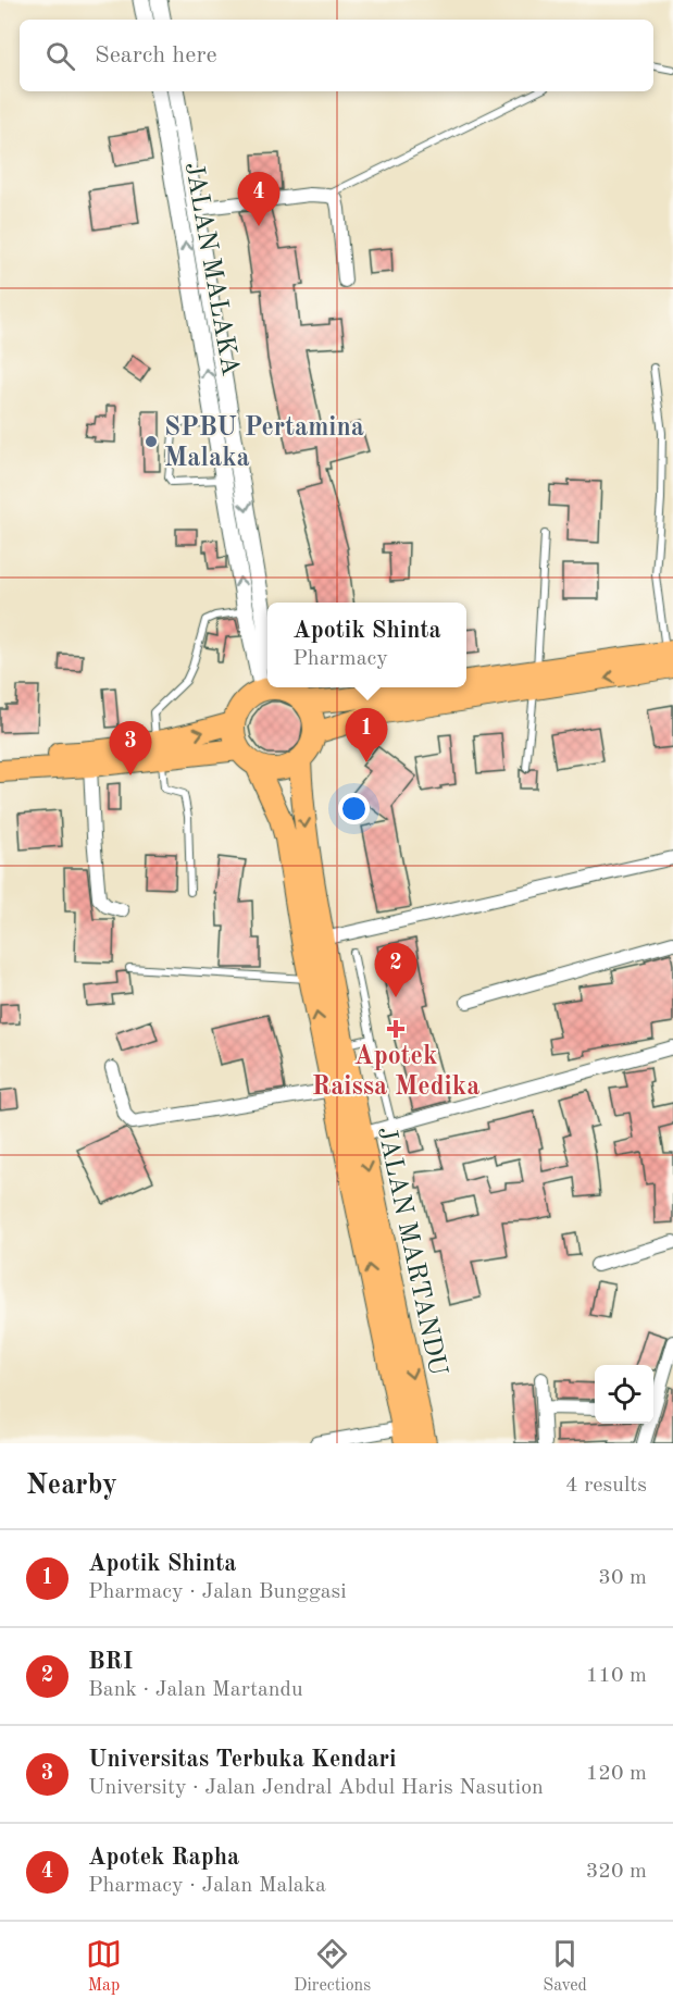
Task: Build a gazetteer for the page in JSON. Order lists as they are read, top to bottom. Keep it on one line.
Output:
{"streets":{"highway":["JALAN MARTANDU"],"street":["JALAN MALAKA"]},"places":{"other":["SPBU Pertamina Malaka"],"health":["Apotek Raissa Medika"]},"page":{"search":"Search here","pins":["4","1","3","2"],"popup":["Apotik Shinta","Pharmacy"],"heading":["Nearby","4 results"],"list":[{"mark":"1","name":"Apotik Shinta","note":"Pharmacy · Jalan Bunggasi","value":"30 m"},{"mark":"2","name":"BRI","note":"Bank · Jalan Martandu","value":"110 m"},{"mark":"3","name":"Universitas Terbuka Kendari","note":"University · Jalan Jendral Abdul Haris Nasution","value":"120 m"},{"mark":"4","name":"Apotek Rapha","note":"Pharmacy · Jalan Malaka","value":"320 m"}],"nav":["Map","Directions","Saved"]}}
